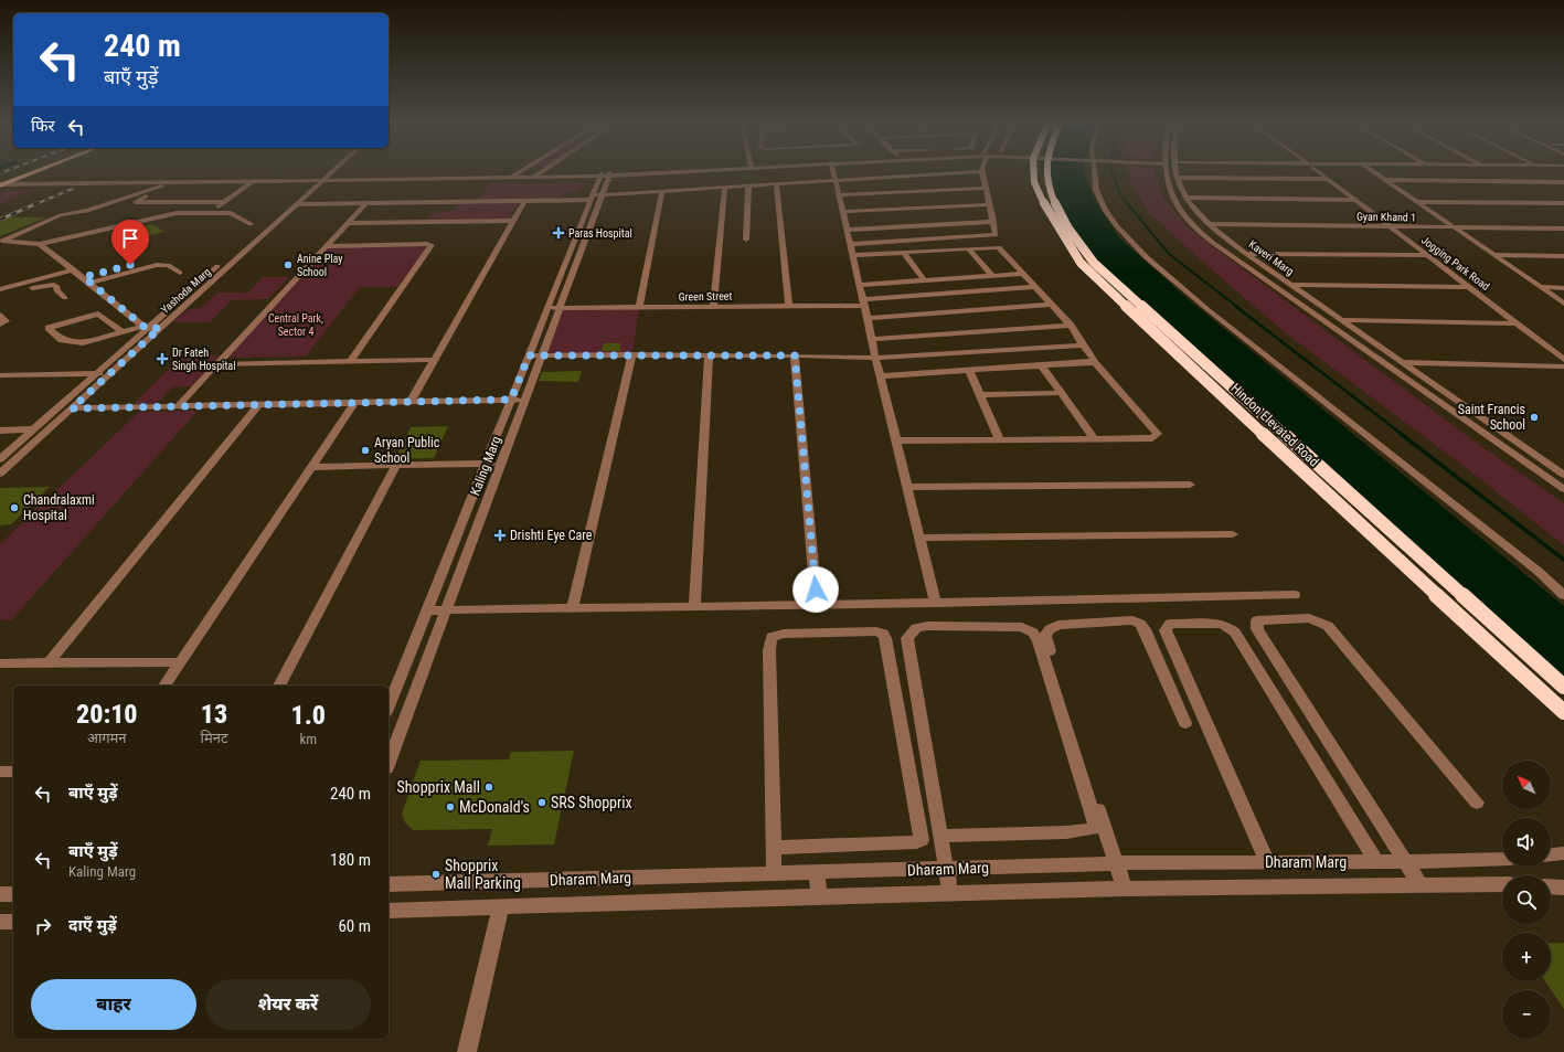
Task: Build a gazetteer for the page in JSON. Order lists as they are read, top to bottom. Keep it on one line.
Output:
{"streets":{"highway":["Hindon Elevated Road"],"street":["Gyan Khand 1","Kaveri Marg","Jogging Park Road","Yashoda Marg","Green Street","Kaling Marg","Dharam Marg"]},"crossings":[["Gyan Khand 1","Kaveri Marg"],["Gyan Khand 1","Jogging Park Road"],["Green Street","Kaling Marg"]],"parks":["Central Park, Sector 4"],"places":{"health":["Paras Hospital","Dr Fateh Singh Hospital","Drishti Eye Care"],"other":["Anine Play School","Saint Francis School","Aryan Public School","Chandralaxmi Hospital","Shopprix Mall","SRS Shopprix","McDonald's","Shopprix Mall Parking"]},"north":"top left","page":{"turn":["240 m","बाएँ मुड़ें"],"then":"फिर","eta":["20:10","आगमन","13","मिनट","1.0","km"],"map_buttons":["+","−"],"list":[{"name":"बाएँ मुड़ें","value":"240 m"},{"name":"बाएँ मुड़ें","note":"Kaling Marg","value":"180 m"},{"name":"दाएँ मुड़ें","value":"60 m"}],"buttons":["बाहर","शेयर करें"]}}
